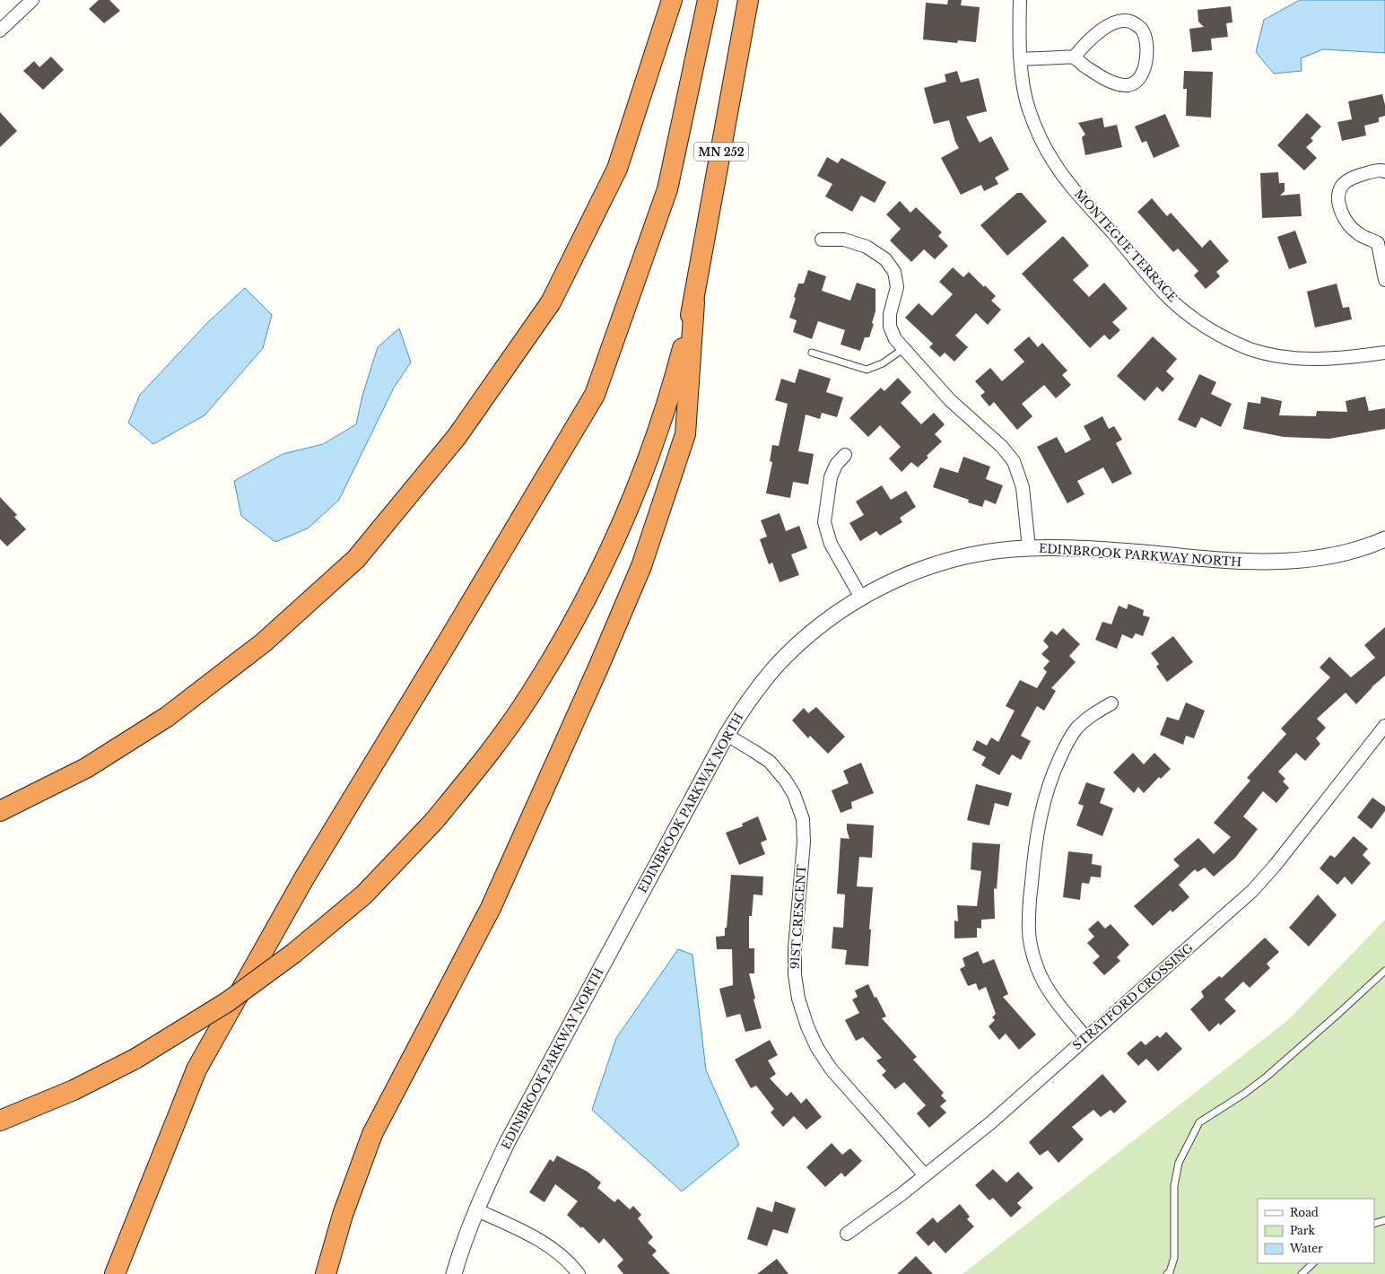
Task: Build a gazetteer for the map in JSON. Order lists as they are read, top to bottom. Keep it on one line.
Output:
{"streets":{"highway":["MN 252"],"street":["MONTEGUE TERRACE","EDINBROOK PARKWAY NORTH","91ST CRESCENT","STRATFORD CROSSING"]},"crossings":[["EDINBROOK PARKWAY NORTH","91ST CRESCENT"],["91ST CRESCENT","STRATFORD CROSSING"]],"legend":["Road","Park","Water"]}
